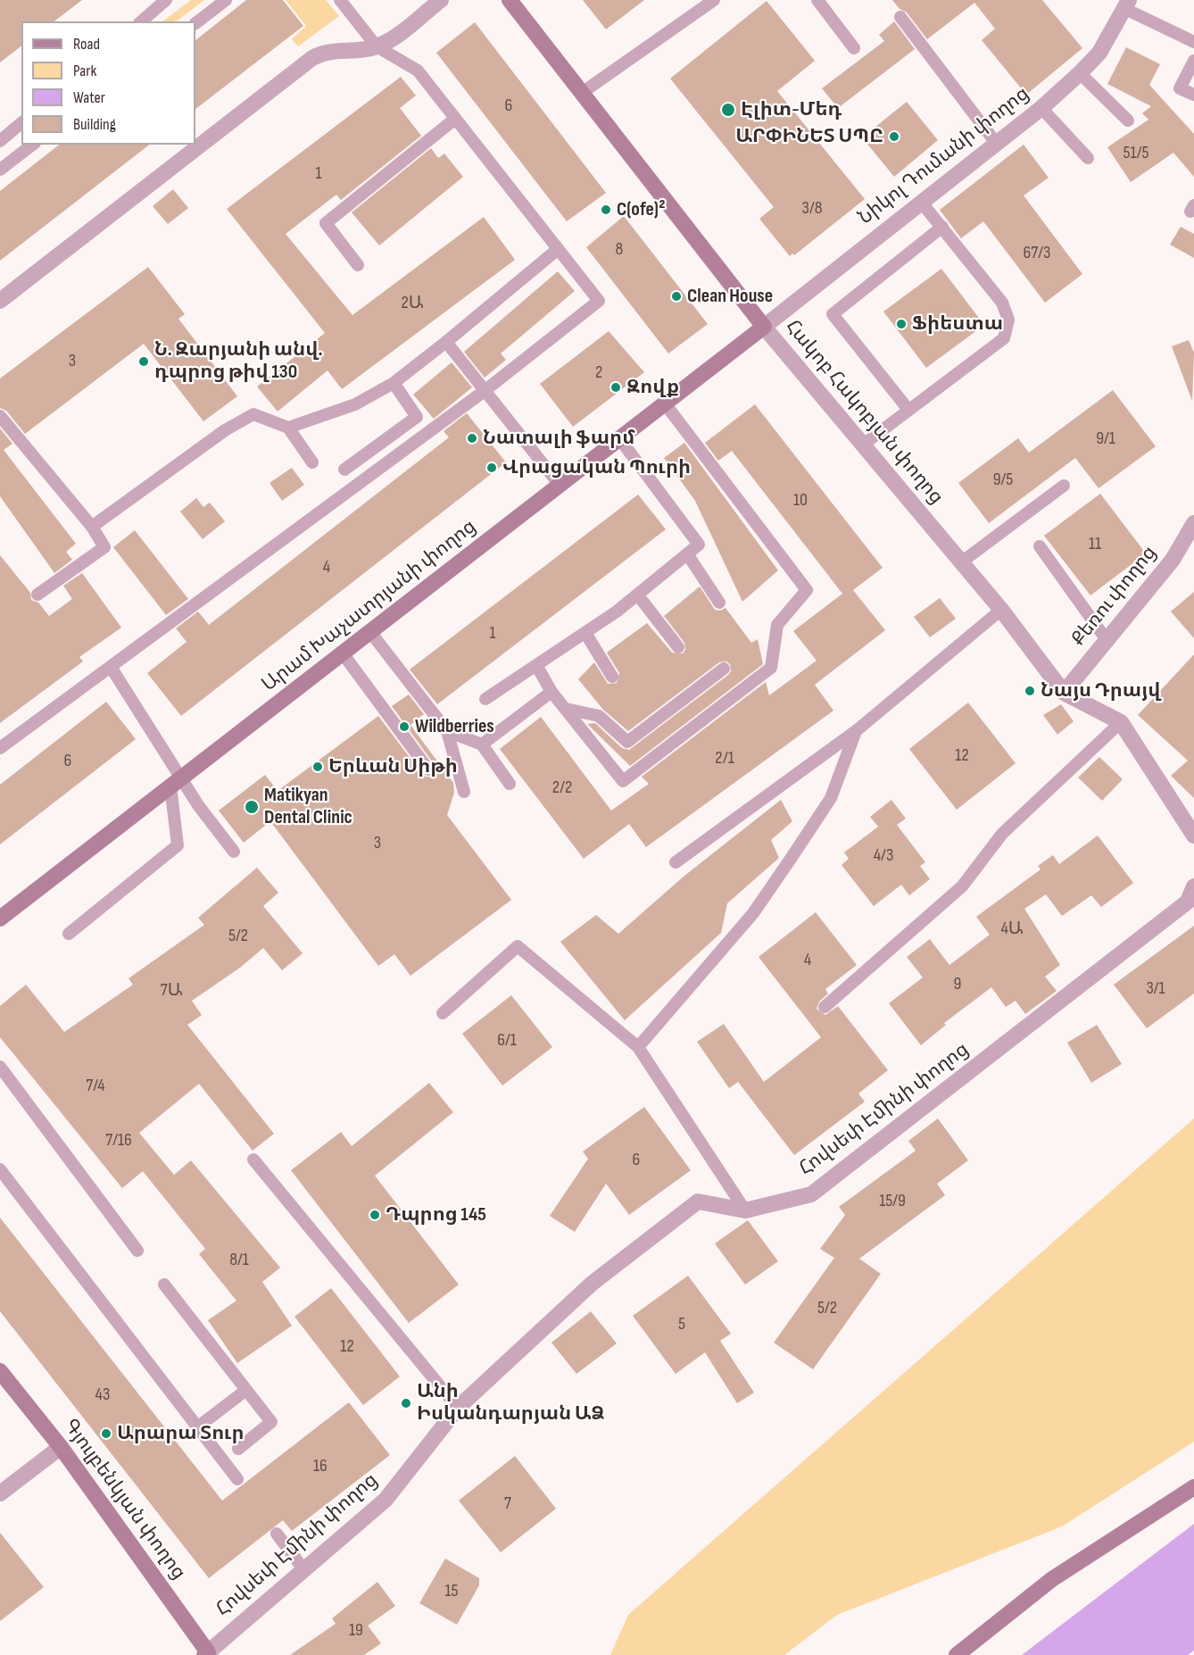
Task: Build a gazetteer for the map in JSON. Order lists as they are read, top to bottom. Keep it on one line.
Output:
{"streets":{"street":["Նիկոլ Դումանի փողոց","Հակոբ Հակոբյան փողոց","Քեռու փողոց","Արամ Խաչատրյանի փողոց","Հովսեփ Էմինի փողոց","Գյուլբենկյան փողոց"]},"crossings":[["Նիկոլ Դումանի փողոց","Հակոբ Հակոբյան փողոց"],["Նիկոլ Դումանի փողոց","Արամ Խաչատրյանի փողոց"],["Հակոբ Հակոբյան փողոց","Քեռու փողոց"],["Հակոբ Հակոբյան փողոց","Արամ Խաչատրյանի փողոց"],["Հովսեփ Էմինի փողոց","Գյուլբենկյան փողոց"]],"places":["Էլիտ-Մեդ","ԱՐՓԻՆԵՏ ՍՊԸ","C(ofe)²","Clean House","Ֆիեստա","Ն. Զարյանի անվ. դպրոց թիվ 130","Զովք","Նատալի ֆարմ","Վրացական Պուրի","Նայս Դրայվ","Wildberries","Երևան Սիթի","Matikyan Dental Clinic","Դպրոց 145","Անի Իսկանդարյան ԱՁ","Արարա Տուր"],"house_numbers":["6","51/5","1","3/8","8","67/3","2Ա","3","2","9/1","9/5","10","11","4","1","12","2/1","6","2/2","3","4/3","4Ա","5/2","4","9","3/1","7Ա","6/1","7/4","7/16","6","15/9","8/1","5/2","5","12","43","16","7","15","19"],"legend":["Road","Park","Water","Building"]}
